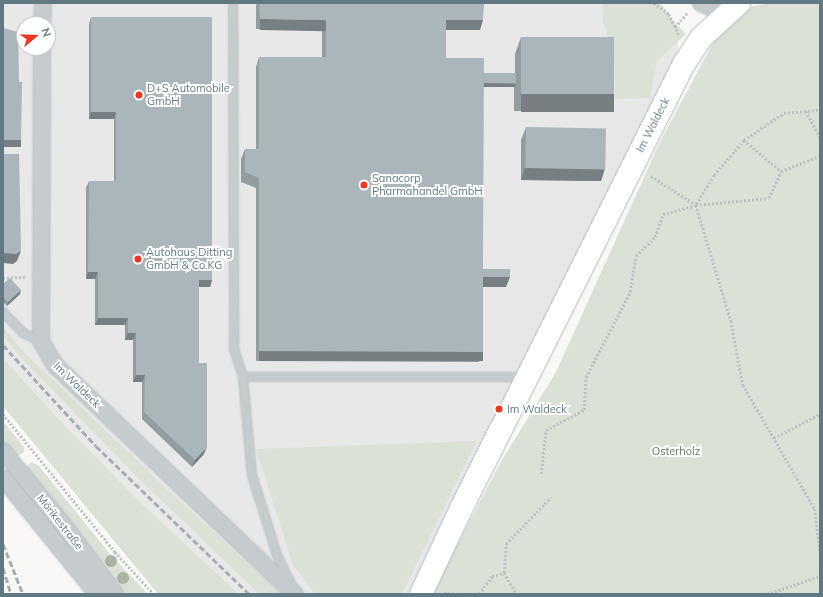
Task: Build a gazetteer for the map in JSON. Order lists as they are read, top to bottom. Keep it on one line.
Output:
{"streets":{"street":["Im Waldeck","Mörikestraße"]},"parks":["Osterholz"],"places":["D+S Automobile GmbH","Sanacorp Pharmahandel GmbH","Autohaus Ditting GmbH & Co.KG","Im Waldeck"],"north":"right"}
